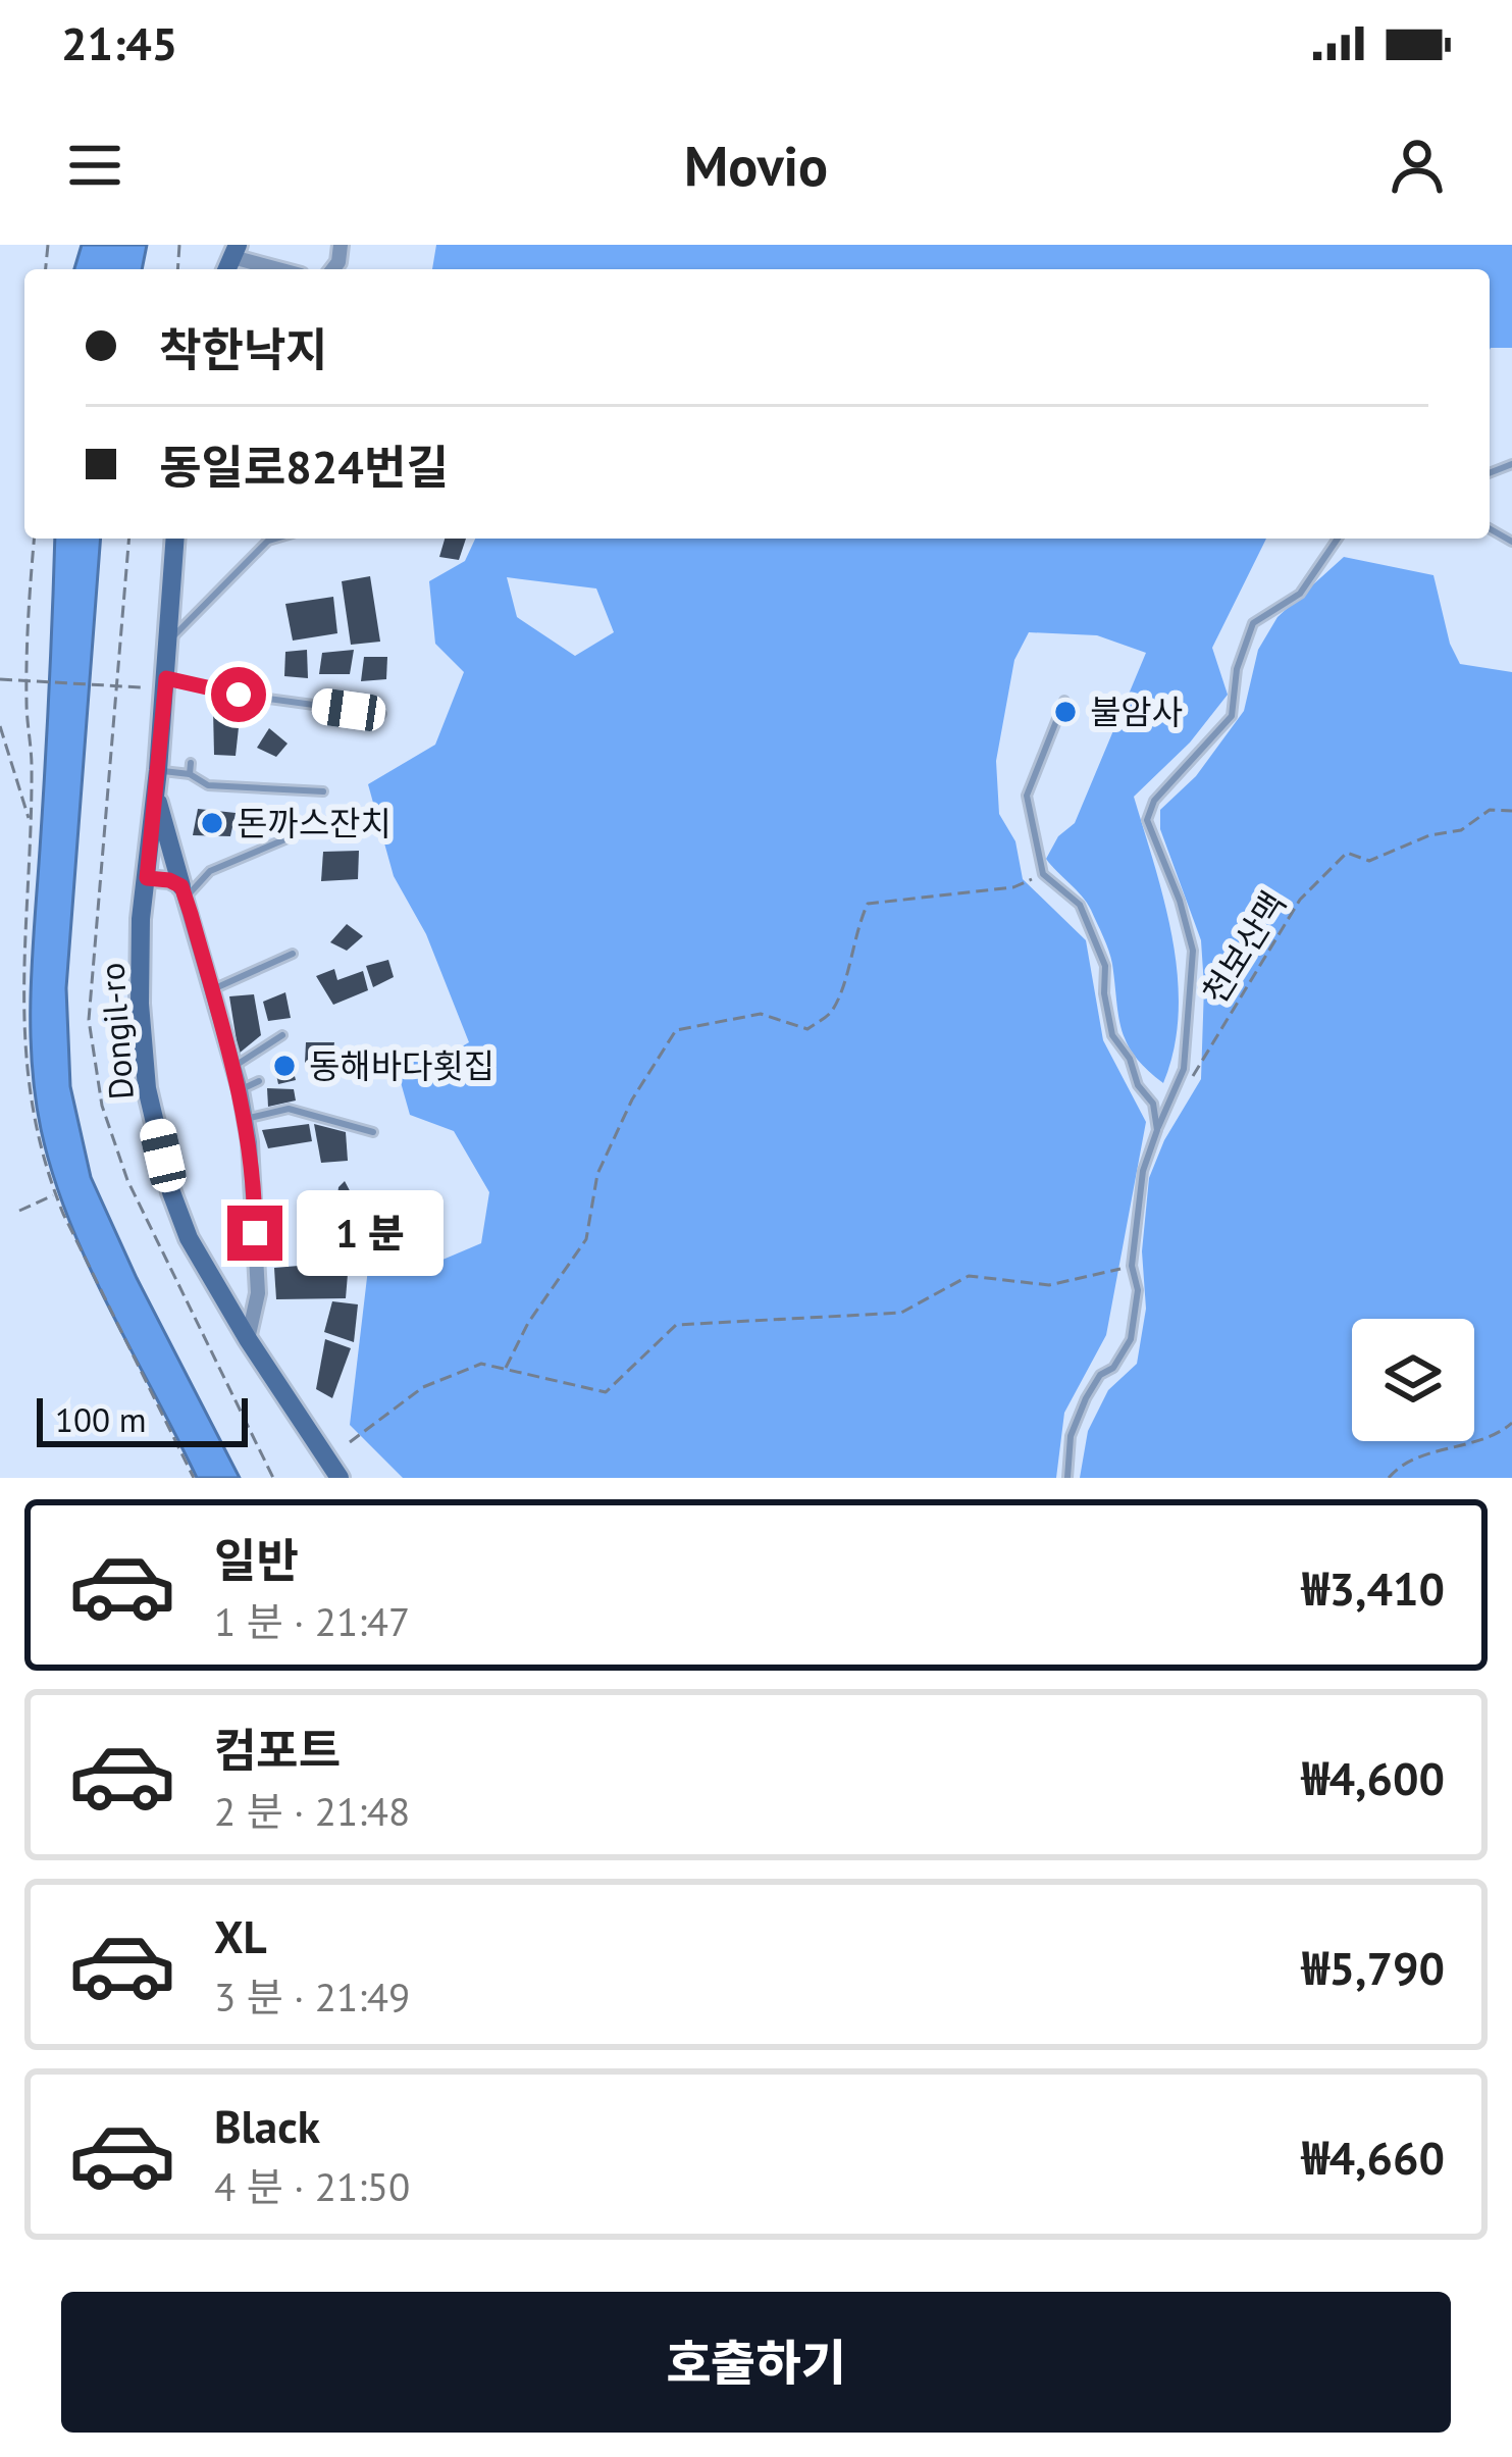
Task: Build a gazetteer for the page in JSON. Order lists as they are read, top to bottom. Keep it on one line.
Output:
{"streets":{"street":["Dongil-ro"],"path":["천보산맥"]},"places":["불암사","돈까스잔치","동해바다횟집"],"scale_bar":"100 m","page":{"status":"21:45","header":"Movio","banner":["착한낙지","동일로824번길"],"bubble":"1 분","scale":"100 m","list":[{"name":"일반","note":"1 분 · 21:47","value":"₩3,410"},{"name":"컴포트","note":"2 분 · 21:48","value":"₩4,600"},{"name":"XL","note":"3 분 · 21:49","value":"₩5,790"},{"name":"Black","note":"4 분 · 21:50","value":"₩4,660"}],"buttons":"호출하기"}}
